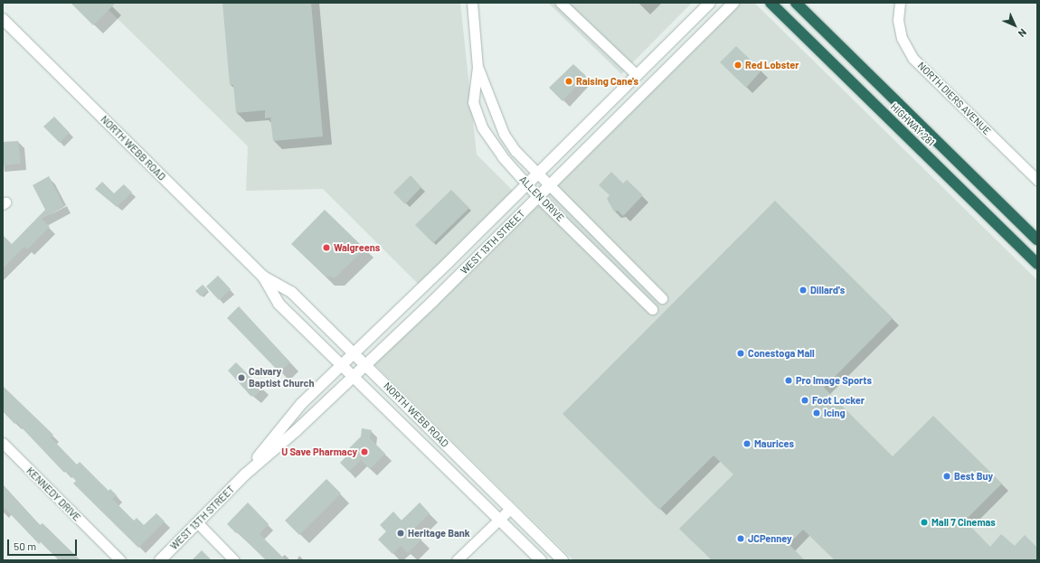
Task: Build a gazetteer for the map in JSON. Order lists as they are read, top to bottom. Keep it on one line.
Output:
{"streets":{"highway":["HIGHWAY 281"],"main road":["NORTH WEBB ROAD","WEST 13TH STREET"],"street":["NORTH DIERS AVENUE","ALLEN DRIVE","KENNEDY DRIVE"]},"crossings":[["NORTH WEBB ROAD","WEST 13TH STREET"],["ALLEN DRIVE","WEST 13TH STREET"]],"places":["Red Lobster","Raising Cane's","Walgreens","Dillard's","Conestoga Mall","Calvary Baptist Church","Pro Image Sports","Foot Locker","Icing","Maurices","U Save Pharmacy","Best Buy","Mall 7 Cinemas","Heritage Bank","JCPenney"],"scale_bar":"50 m","north":"bottom right"}
